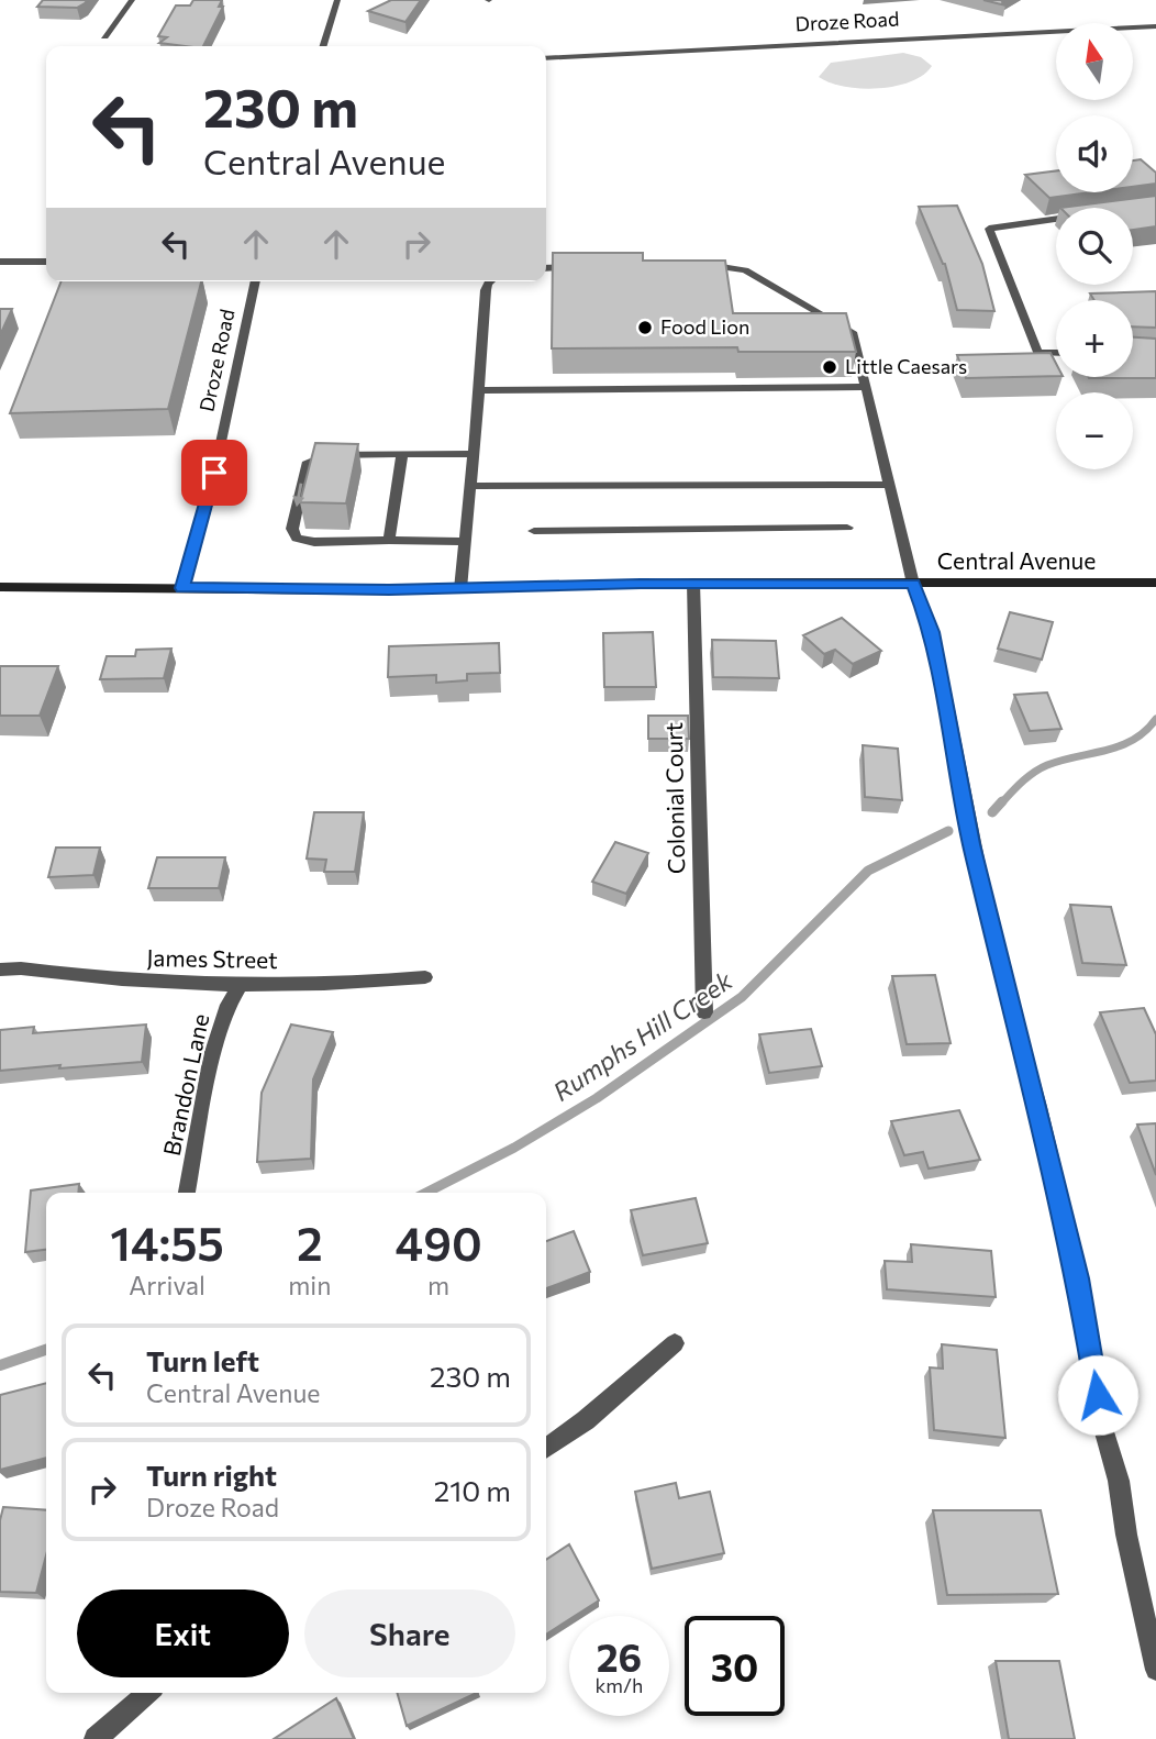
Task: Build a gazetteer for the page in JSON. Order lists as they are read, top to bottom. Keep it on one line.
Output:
{"streets":{"street":["Droze Road","Central Avenue","Colonial Court","James Street","Brandon Lane"]},"crossings":[["Droze Road","Central Avenue"],["Central Avenue","Colonial Court"],["James Street","Brandon Lane"]],"water":["Rumphs Hill Creek"],"places":["Food Lion","Little Caesars"],"north":"top","page":{"map_buttons":["+","−"],"turn":["230 m","Central Avenue"],"eta":["14:55","Arrival","2","min","490","m"],"list":[{"name":"Turn left","note":"Central Avenue","value":"230 m"},{"name":"Turn right","note":"Droze Road","value":"210 m"}],"buttons":["Exit","Share"],"speed":"26 km/h","limit":"30"}}
